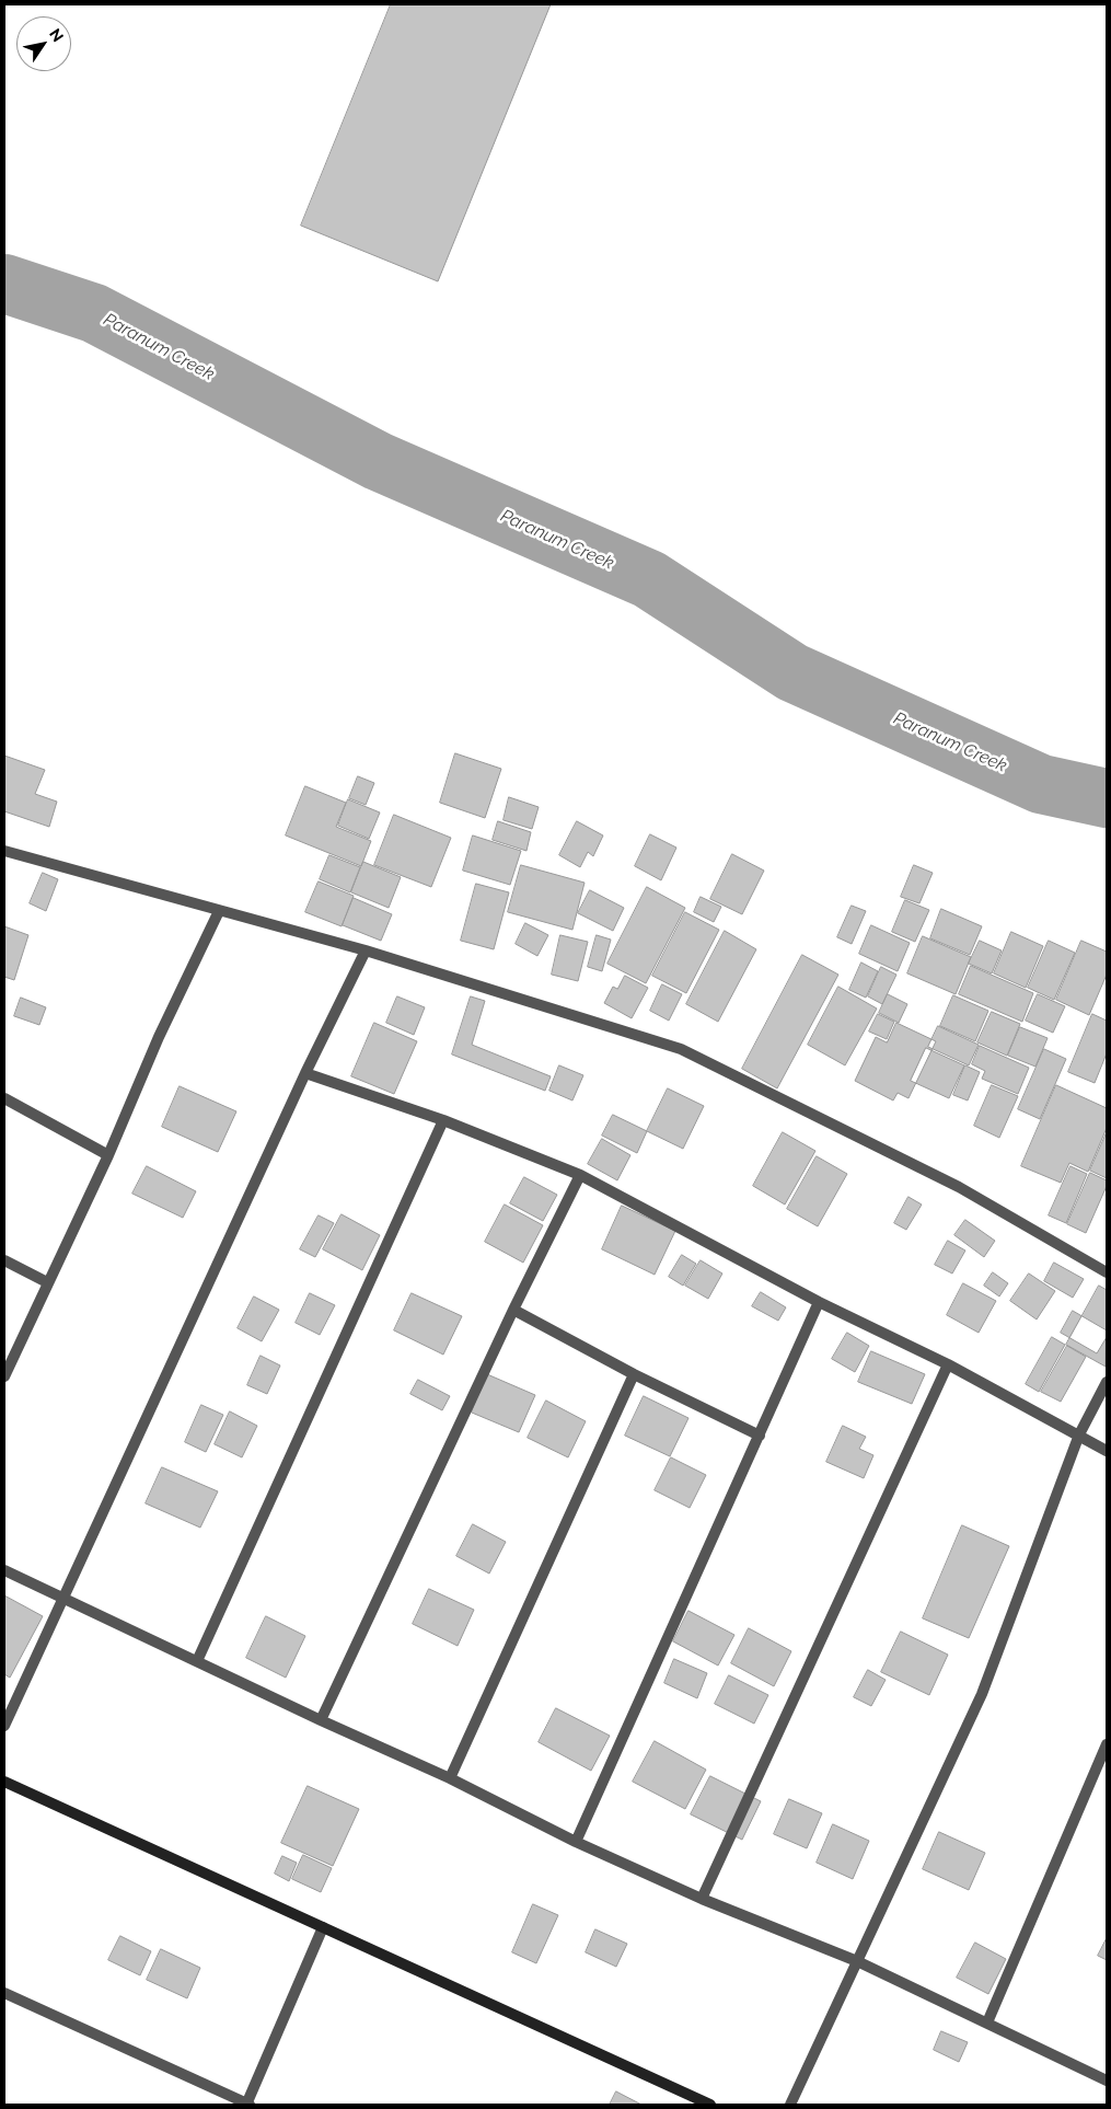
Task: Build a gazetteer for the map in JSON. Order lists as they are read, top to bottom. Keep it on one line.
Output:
{"water":["Paranum Creek"],"north":"top right"}
